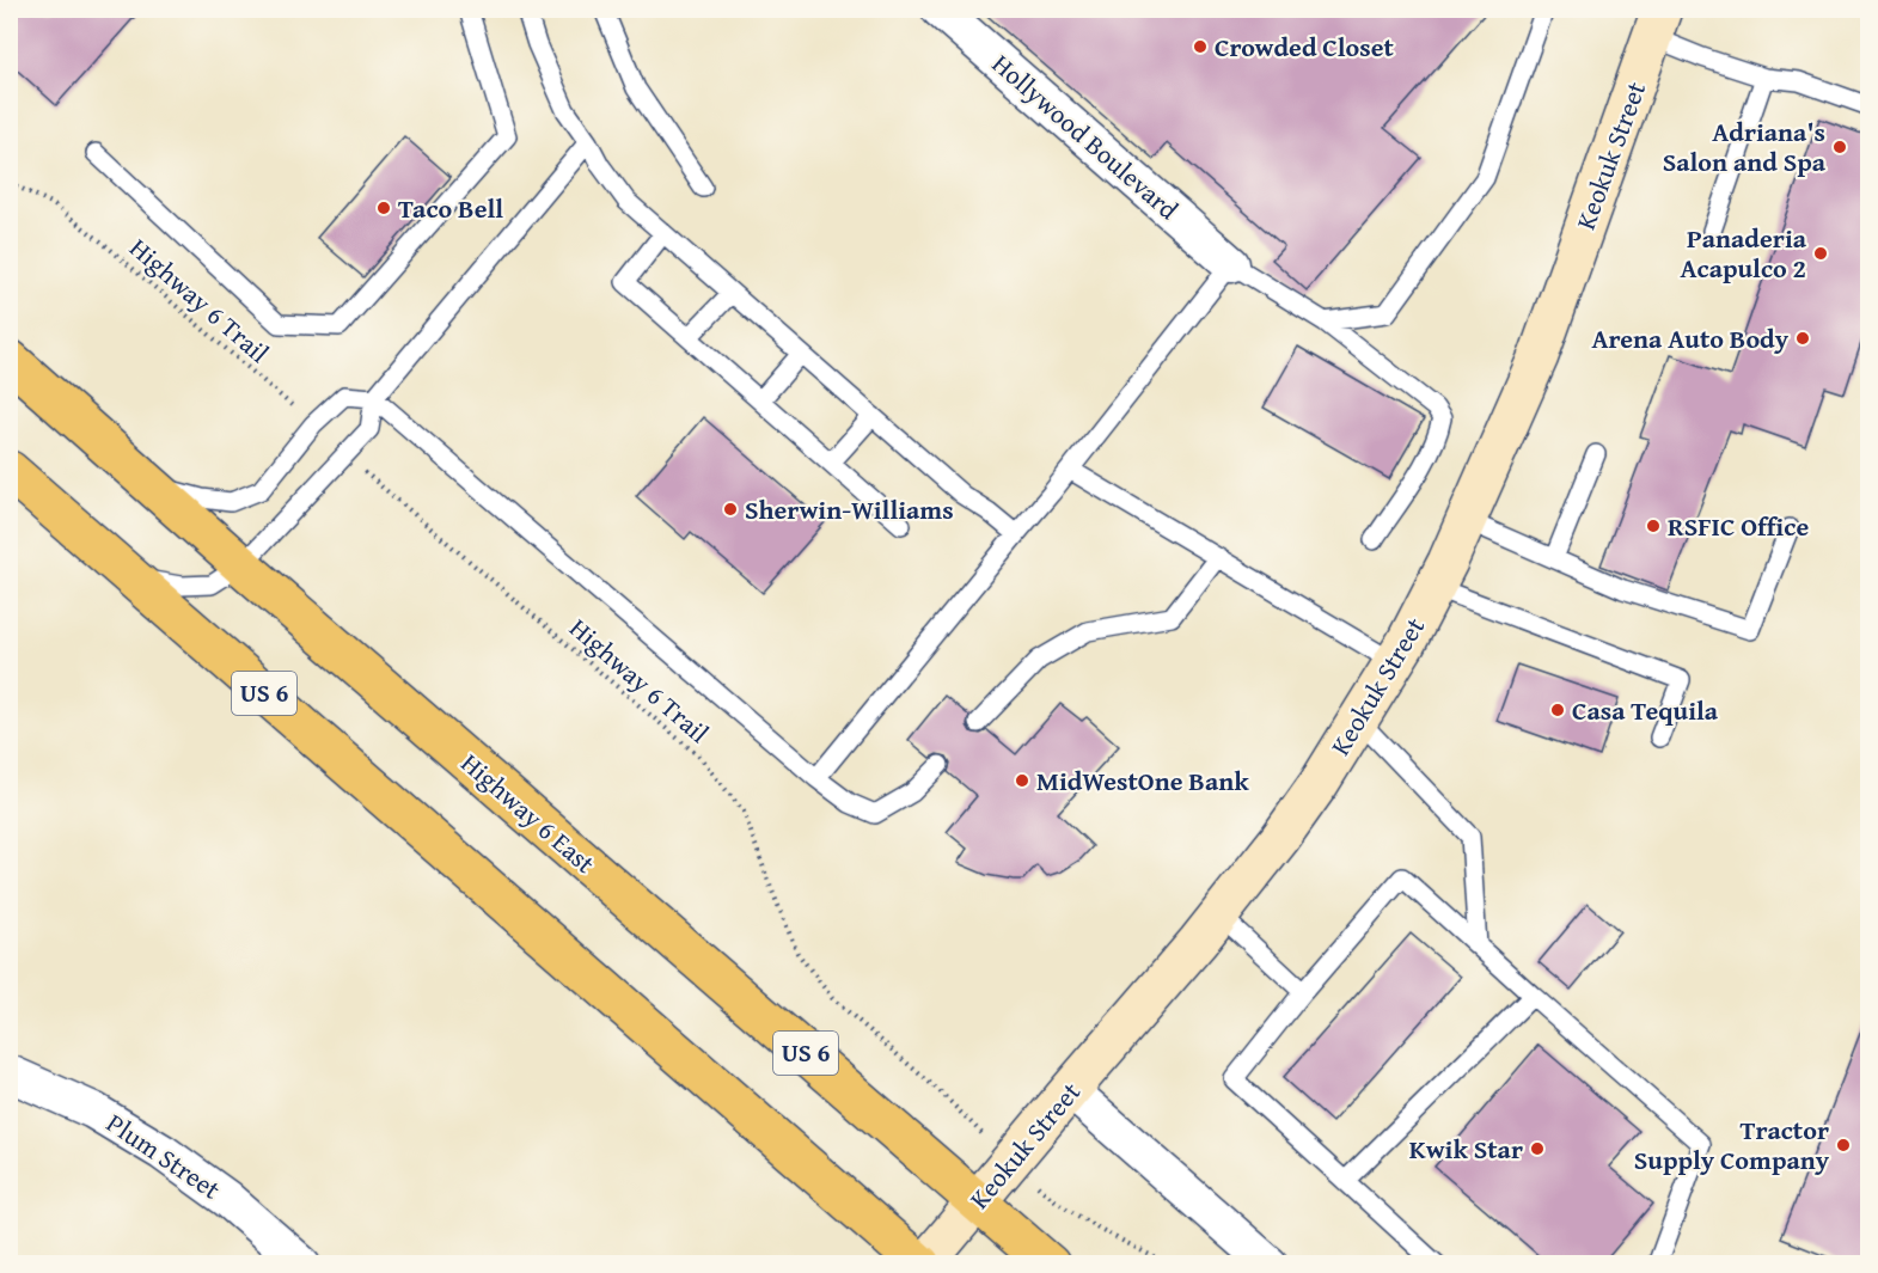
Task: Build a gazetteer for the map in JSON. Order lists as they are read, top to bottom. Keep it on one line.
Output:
{"streets":{"main road":["US 6","Highway 6 East"],"street":["Hollywood Boulevard","Keokuk Street","Plum Street"],"path":["Highway 6 Trail"]},"crossings":[["Keokuk Street","Highway 6 Trail"],["Keokuk Street","US 6"],["Keokuk Street","Highway 6 East"]],"places":["Crowded Closet","Adriana's Salon and Spa","Taco Bell","Panaderia Acapulco 2","Arena Auto Body","Sherwin-Williams","RSFIC Office","Casa Tequila","MidWestOne Bank","Tractor Supply Company","Kwik Star"]}
